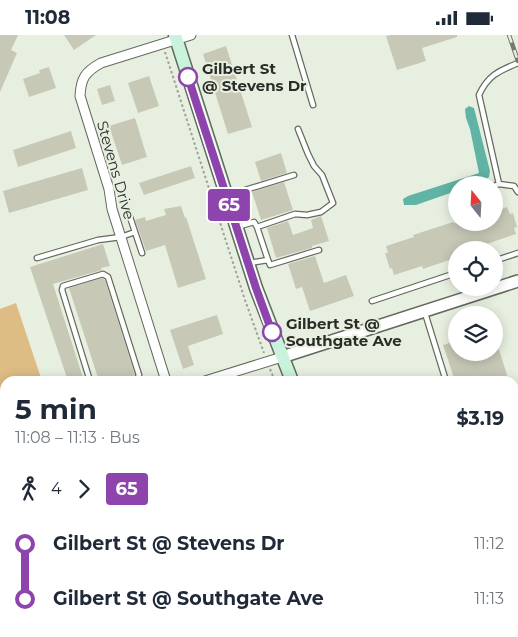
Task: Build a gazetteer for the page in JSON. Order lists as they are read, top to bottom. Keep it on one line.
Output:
{"streets":{"street":["Stevens Drive"]},"places":["Gilbert St @ Stevens Dr","Gilbert St @ Southgate Ave"],"lines":["bus line 65"],"north":"top","page":{"status":"11:08","on_map":"65","heading":["5 min","11:08 – 11:13 · Bus","$3.19"],"legs":["4","65"],"list":[{"name":"Gilbert St @ Stevens Dr","value":"11:12"},{"name":"Gilbert St @ Southgate Ave","value":"11:13"}]}}
